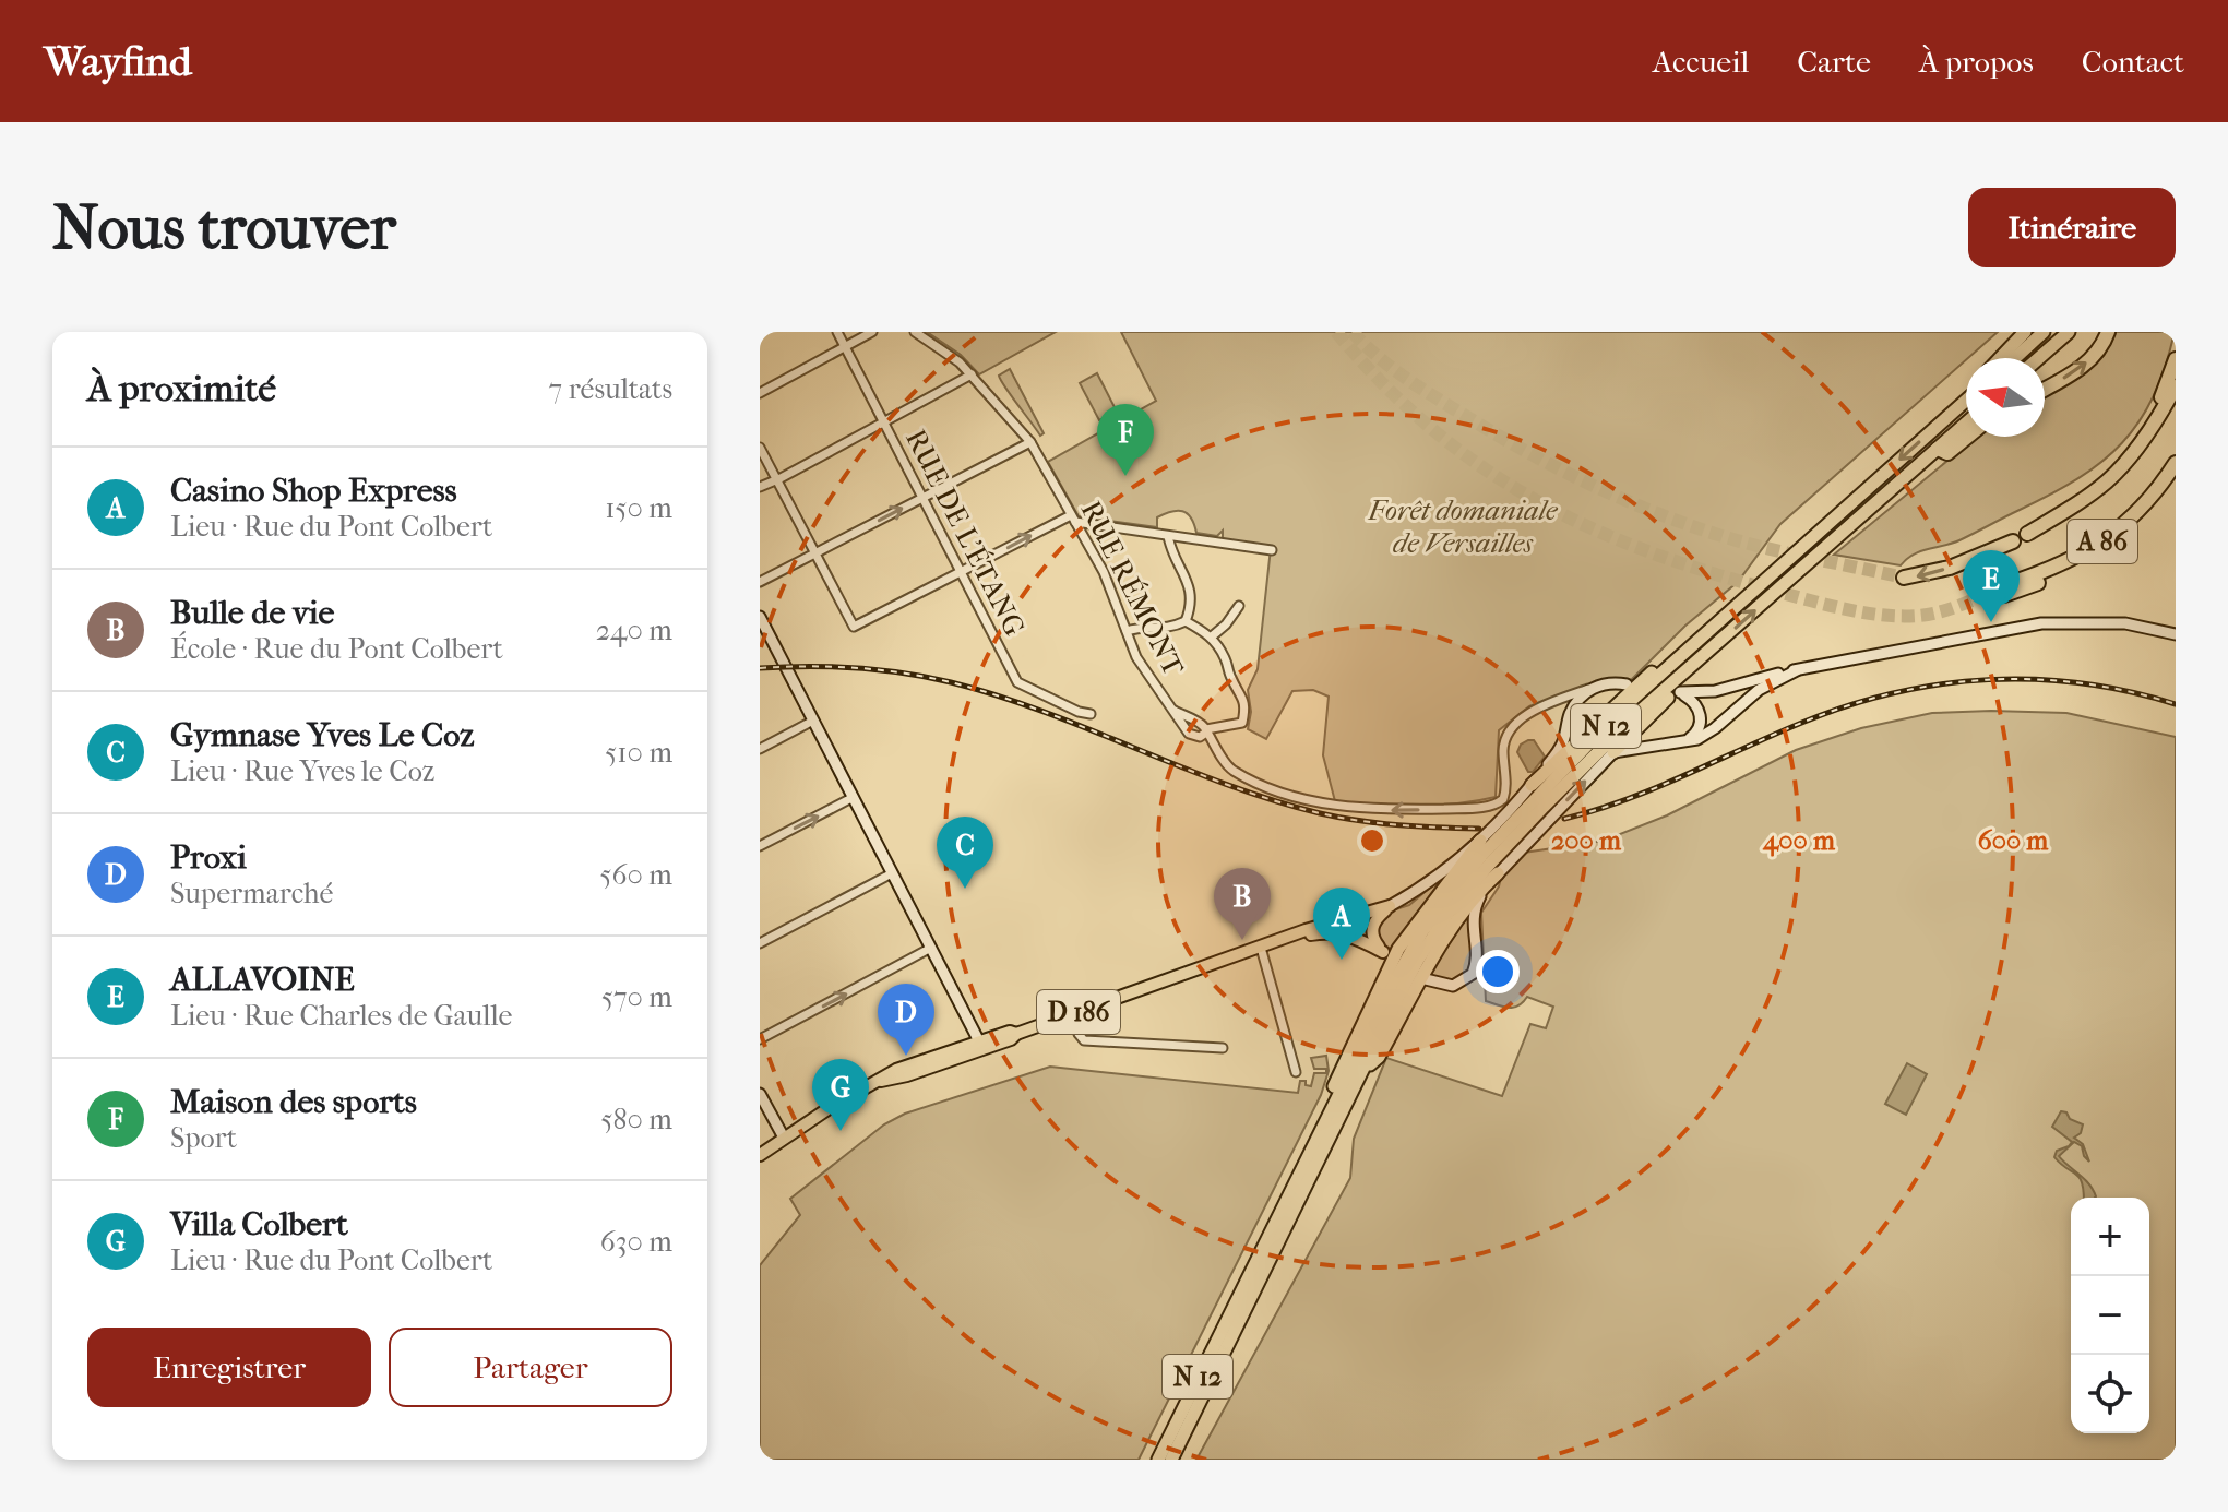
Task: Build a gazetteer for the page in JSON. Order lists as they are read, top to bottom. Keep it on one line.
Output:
{"streets":{"highway":["A 86","N 12"],"main road":["D 186"],"street":["RUE DE L'ÉTANG","RUE RÉMONT"]},"parks":["Forêt domaniale de Versailles"],"north":"left","page":{"header":"Wayfind","nav":["Accueil","Carte","À propos","Contact"],"buttons":["Itinéraire",["Enregistrer","Partager"]],"title":"Nous trouver","heading":["À proximité","7 résultats"],"pins":["F","E","C","B","A","D","G"],"list":[{"mark":"A","name":"Casino Shop Express","note":"Lieu · Rue du Pont Colbert","value":"150 m"},{"mark":"B","name":"Bulle de vie","note":"École · Rue du Pont Colbert","value":"240 m"},{"mark":"C","name":"Gymnase Yves Le Coz","note":"Lieu · Rue Yves le Coz","value":"510 m"},{"mark":"D","name":"Proxi","note":"Supermarché","value":"560 m"},{"mark":"E","name":"ALLAVOINE","note":"Lieu · Rue Charles de Gaulle","value":"570 m"},{"mark":"F","name":"Maison des sports","note":"Sport","value":"580 m"},{"mark":"G","name":"Villa Colbert","note":"Lieu · Rue du Pont Colbert","value":"630 m"}],"map_buttons":["+","−"]},"rings":["200 m","400 m","600 m"]}
